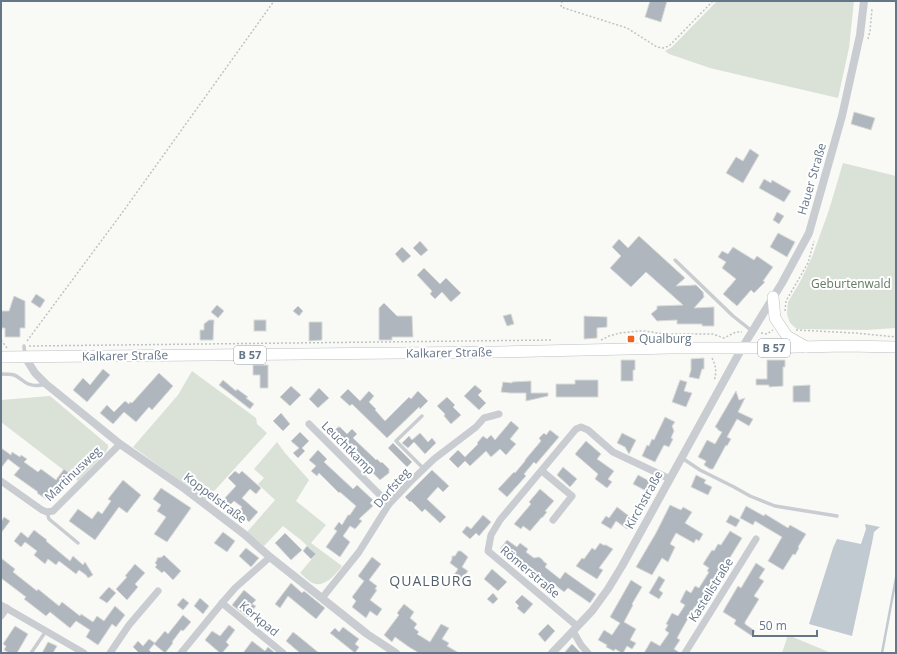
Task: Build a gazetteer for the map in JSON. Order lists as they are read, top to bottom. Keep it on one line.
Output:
{"streets":{"main road":["B 57","Kalkarer Straße"],"street":["Hauer Straße","Leuchtkamp","Martinusweg","Dorfsteg","Koppelstraße","Kirchstraße","Römerstraße","Kastellstraße","Kerkpad"]},"crossings":[["Hauer Straße","Kalkarer Straße"],["Hauer Straße","Kirchstraße"],["Kalkarer Straße","Koppelstraße"],["Kalkarer Straße","Kirchstraße"],["Leuchtkamp","Dorfsteg"],["Martinusweg","Koppelstraße"],["Dorfsteg","Koppelstraße"],["Kirchstraße","Römerstraße"]],"districts":["QUALBURG"],"parks":["Geburtenwald"],"places":{"transit":["Qualburg"]},"scale_bar":"50 m"}
